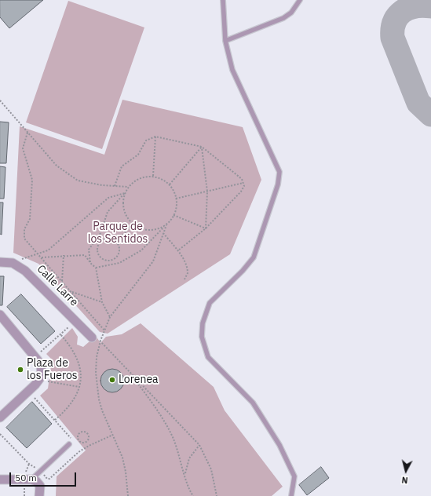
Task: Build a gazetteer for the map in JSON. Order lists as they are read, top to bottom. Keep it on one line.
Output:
{"streets":{"street":["Calle Larre"]},"parks":["Parque de los Sentidos"],"places":["Plaza de los Fueros","Lorenea"],"scale_bar":"50 m","north":"bottom"}
